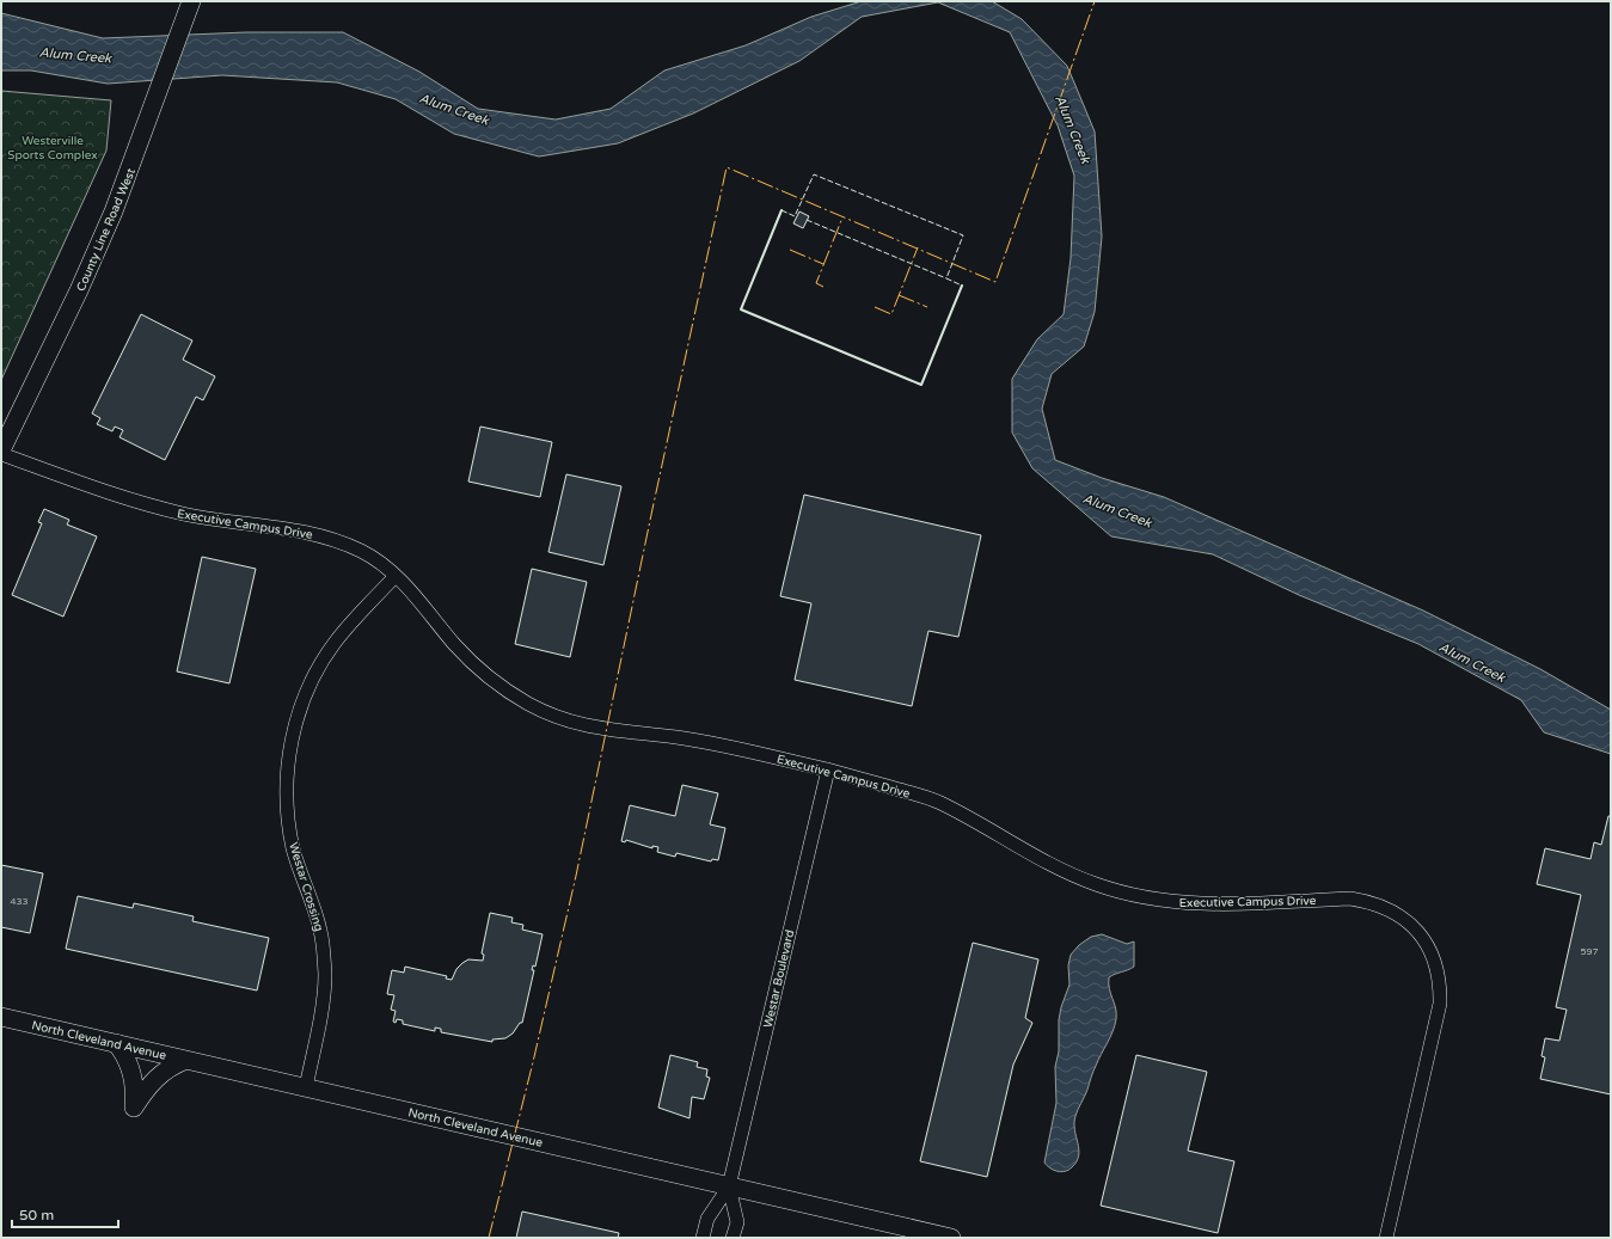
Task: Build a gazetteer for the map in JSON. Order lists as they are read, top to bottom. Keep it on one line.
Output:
{"streets":{"main road":["County Line Road West","North Cleveland Avenue"],"street":["Executive Campus Drive","Westar Crossing","Westar Boulevard"]},"crossings":[["Executive Campus Drive","Westar Crossing"],["Executive Campus Drive","Westar Boulevard"],["Westar Crossing","North Cleveland Avenue"],["Westar Boulevard","North Cleveland Avenue"]],"water":["Alum Creek"],"parks":["Westerville Sports Complex"],"house_numbers":["433","597"],"scale_bar":"50 m"}
